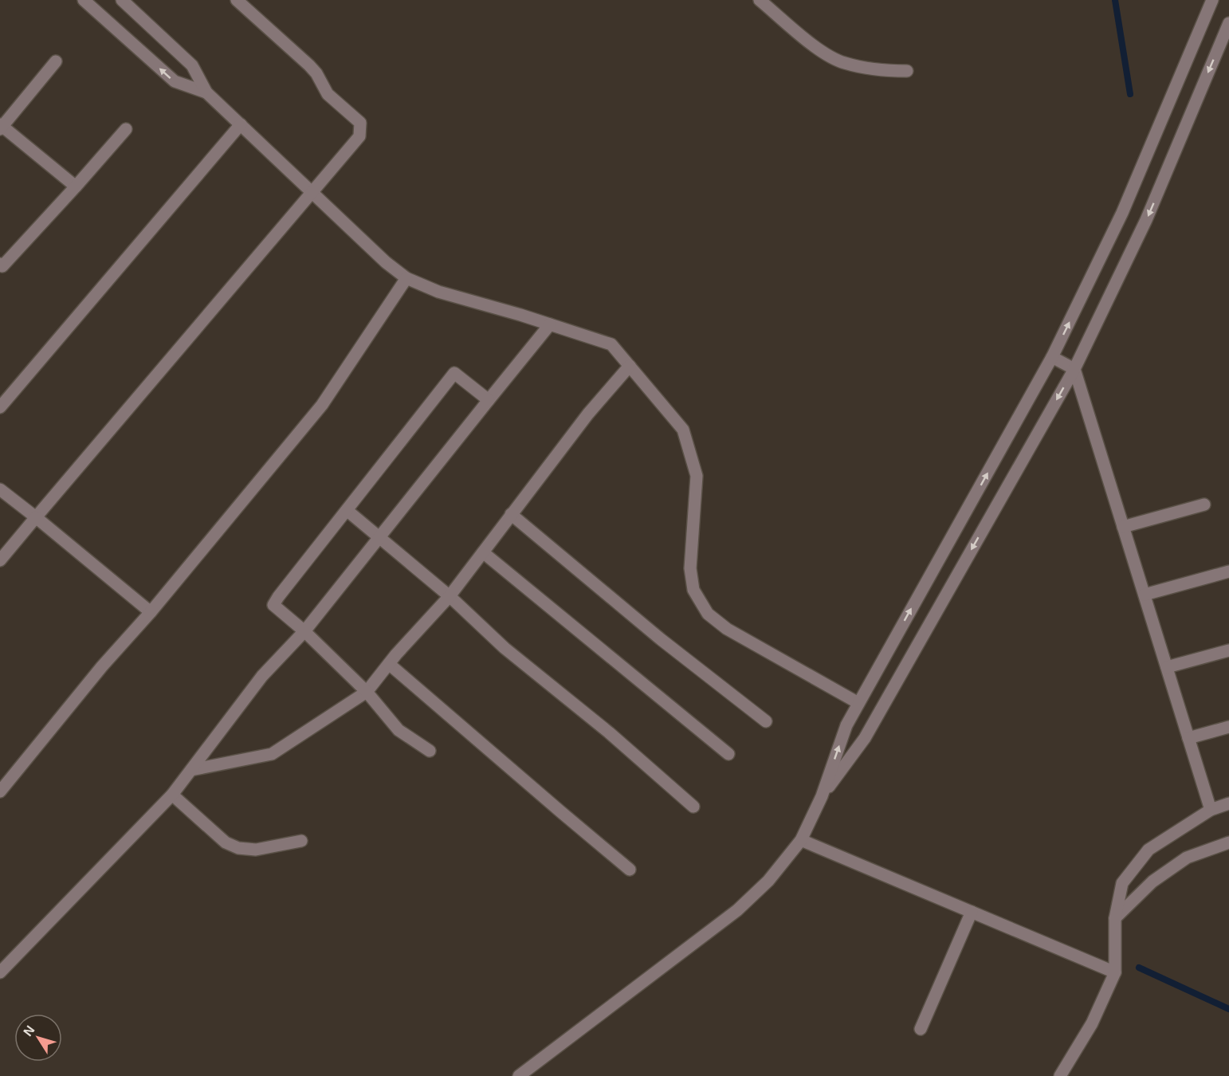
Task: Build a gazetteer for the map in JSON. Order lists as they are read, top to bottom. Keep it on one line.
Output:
{"north":"top left"}
